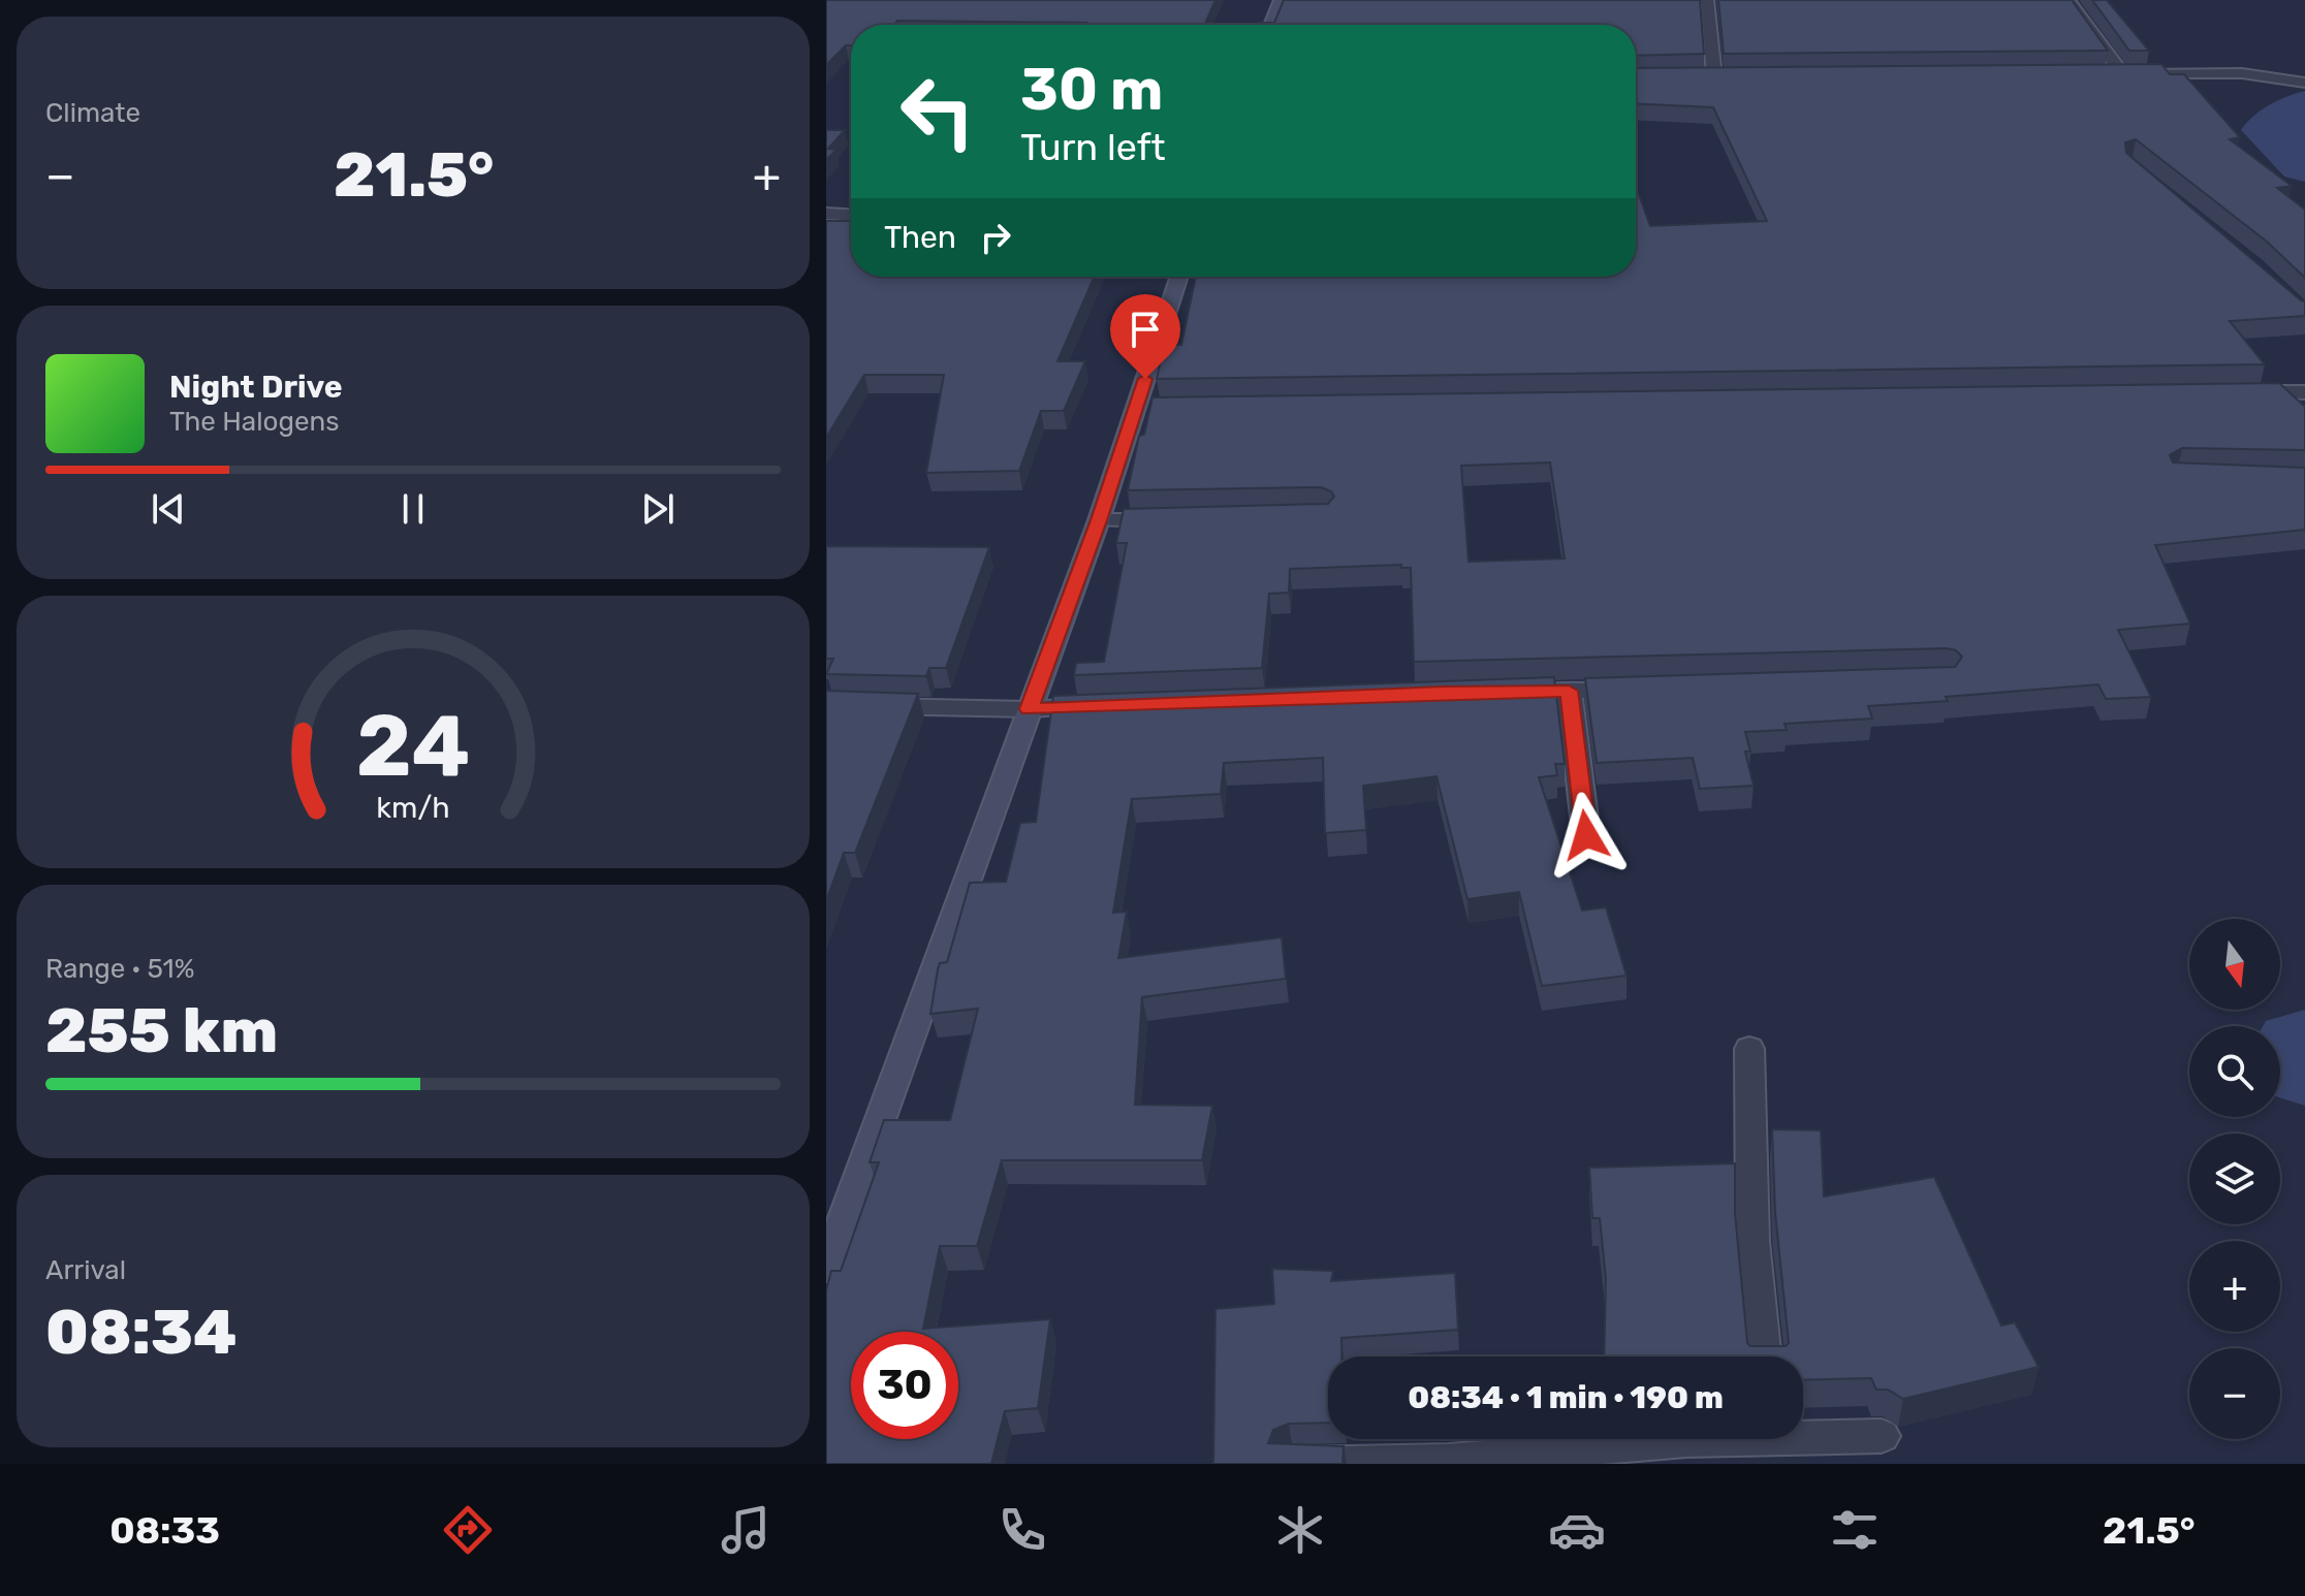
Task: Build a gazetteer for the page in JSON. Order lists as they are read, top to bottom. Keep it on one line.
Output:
{"north":"bottom","page":{"tile":["Climate",["Range · 51%","255 km"],["Arrival","08:34"]],"turn":["30 m","Turn left"],"heat":["−","21.5°","+"],"then":"Then","song":["Night Drive","The Halogens"],"map_buttons":["+","−"],"limit":"30","trip":"08:34 · 1 min · 190 m","tabs":["08:33","21.5°"],"gauge":["24","km/h"]}}
